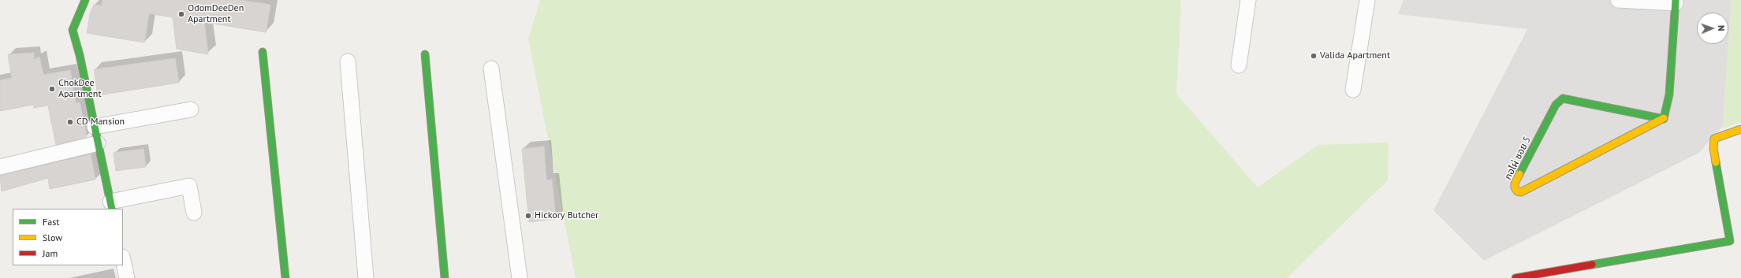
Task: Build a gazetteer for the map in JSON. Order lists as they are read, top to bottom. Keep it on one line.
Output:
{"streets":{"street":["กอไผ่ ซอย 5"]},"places":["OdomDeeDen Apartment","Valida Apartment","ChokDee Apartment","CD Mansion","Hickory Butcher"],"legend":["Fast","Slow","Jam"],"north":"right"}
